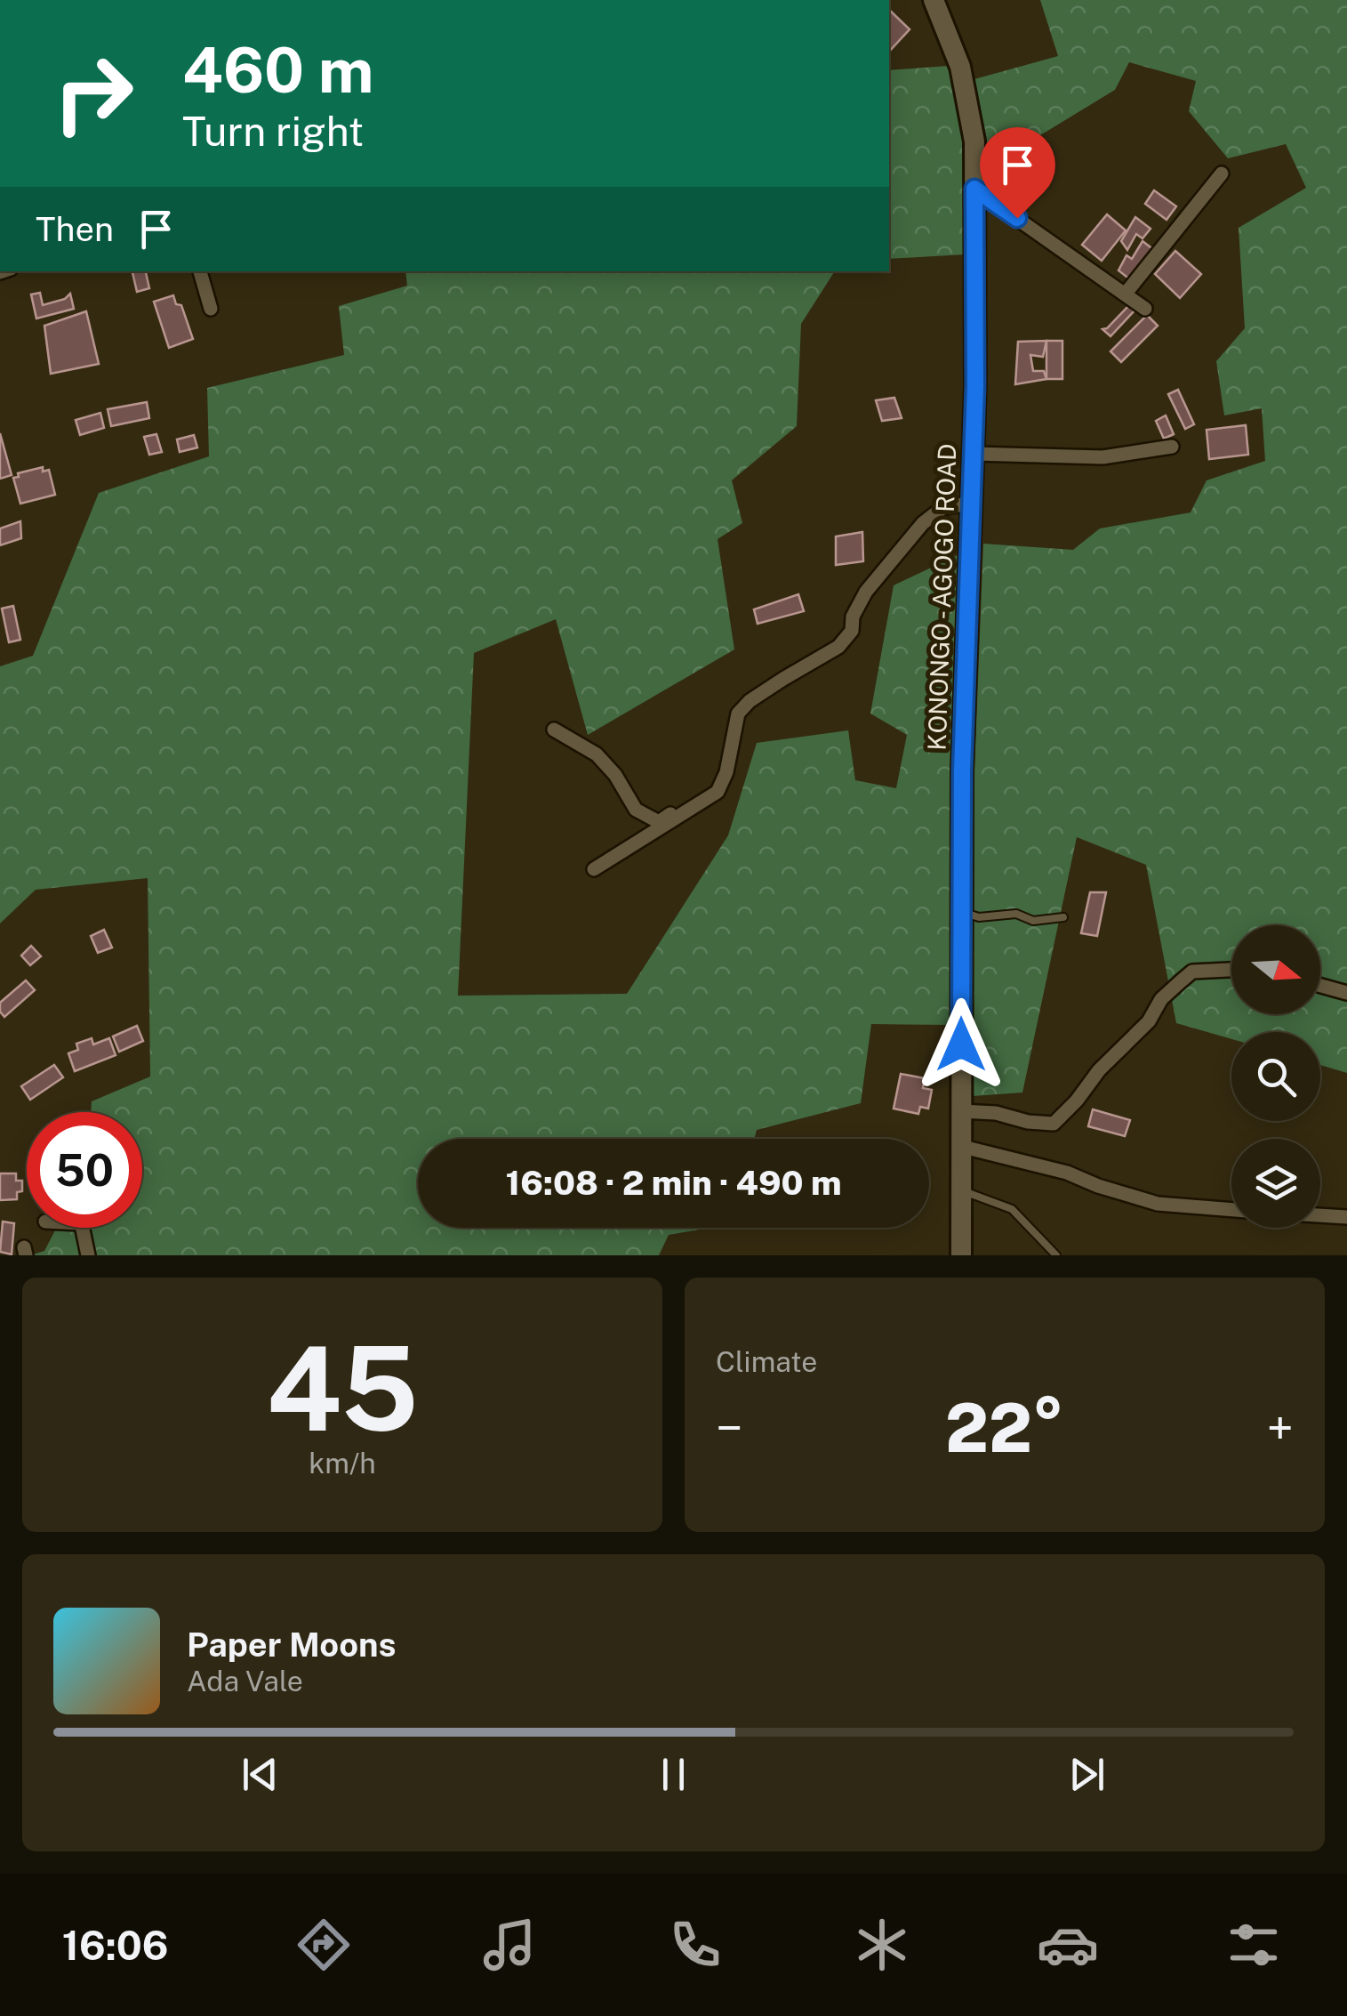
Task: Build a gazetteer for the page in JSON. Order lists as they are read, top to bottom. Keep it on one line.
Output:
{"streets":{"main road":["KONONGO - AGOGO ROAD"]},"north":"right","page":{"turn":["460 m","Turn right"],"then":"Then","limit":"50","trip":"16:08 · 2 min · 490 m","tile":[["45","km/h"],"Climate"],"heat":["−","22°","+"],"song":["Paper Moons","Ada Vale"],"tabs":"16:06"}}
